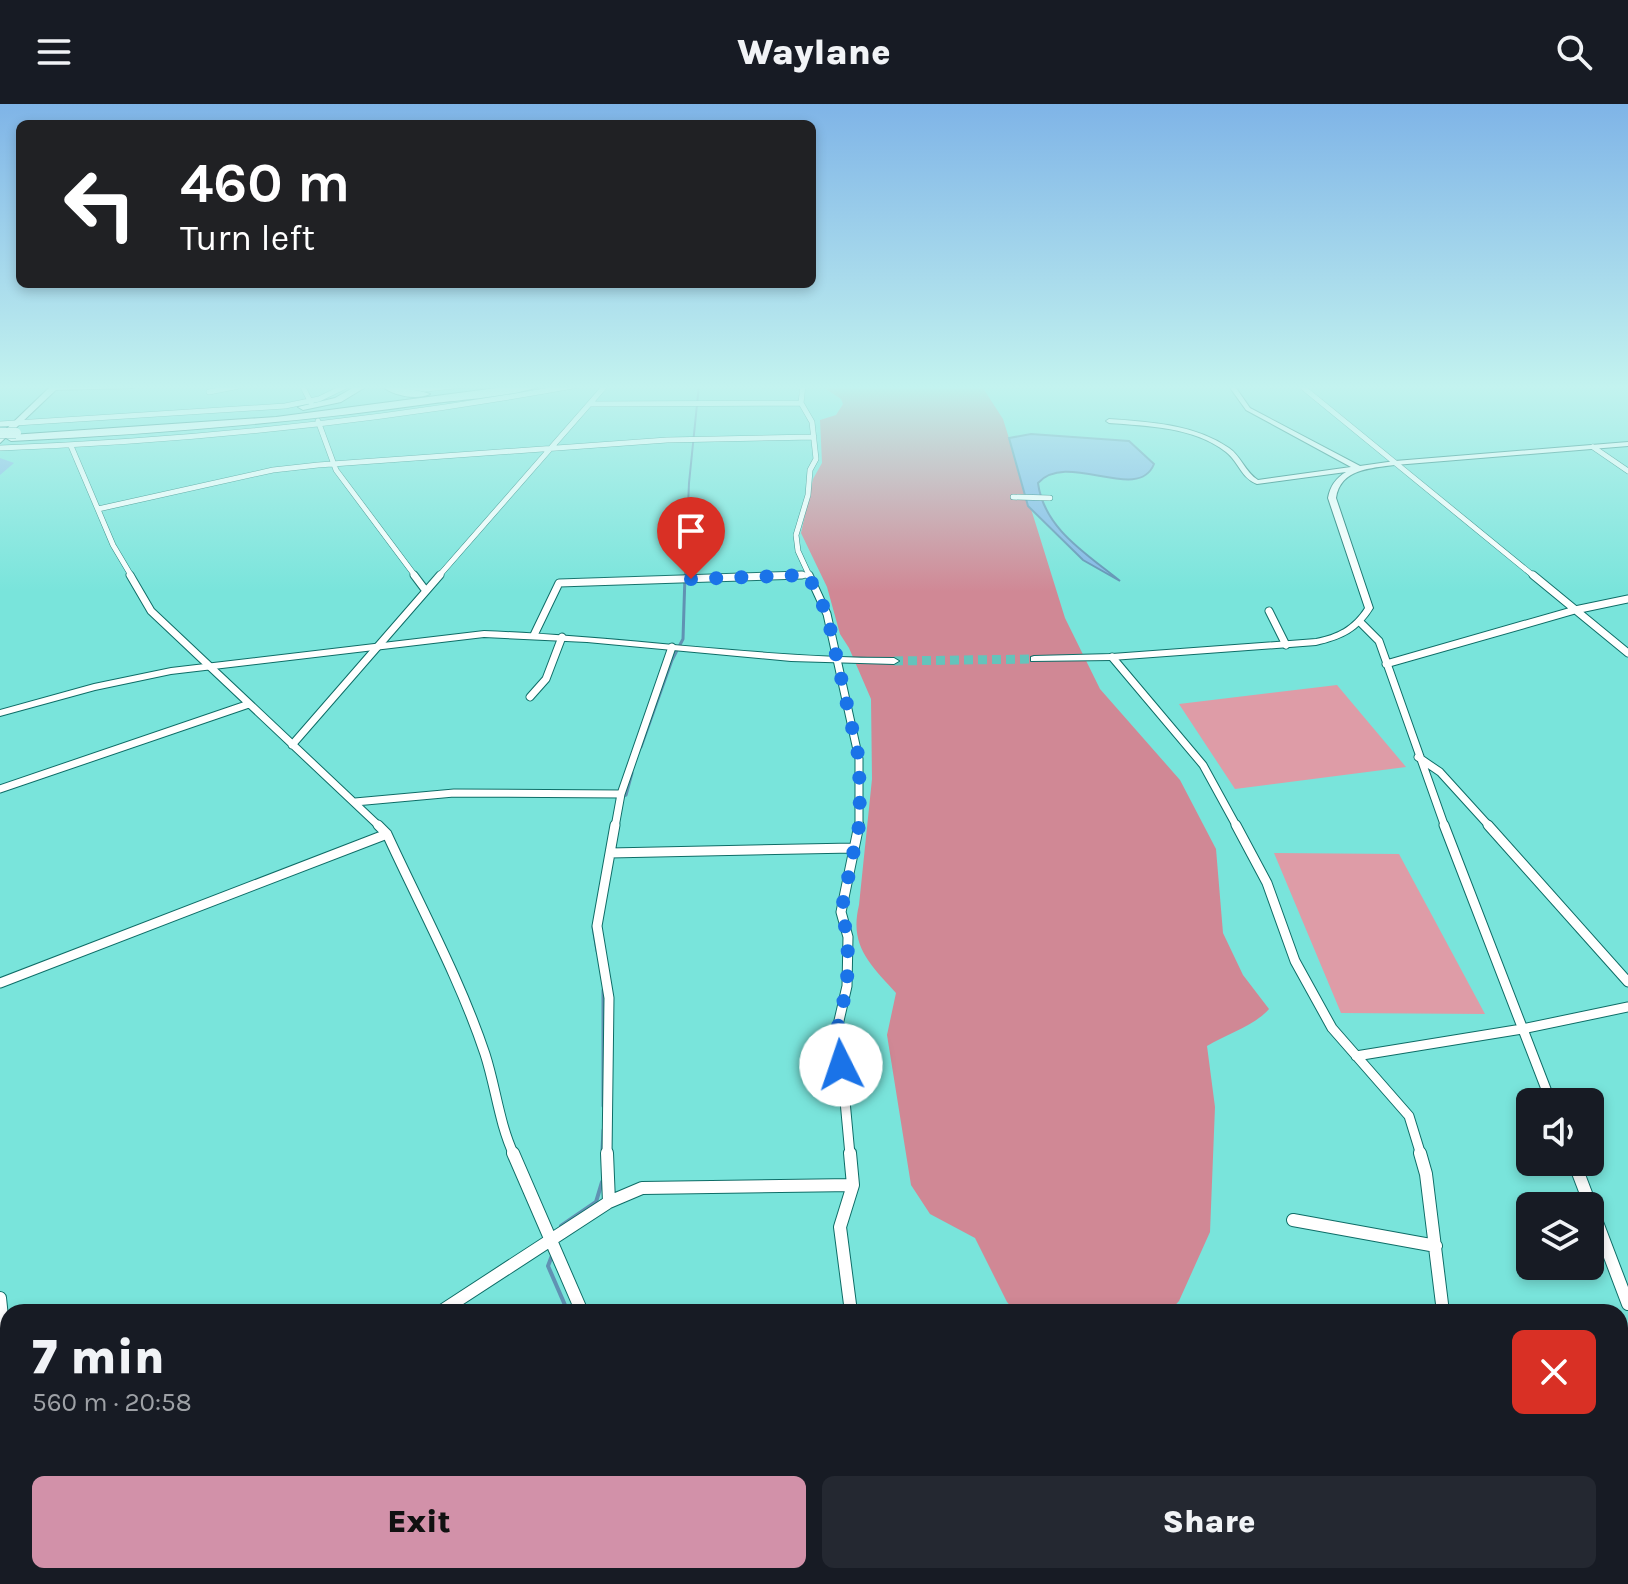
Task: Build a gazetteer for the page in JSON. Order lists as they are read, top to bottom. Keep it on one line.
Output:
{"page":{"header":"Waylane","turn":["460 m","Turn left"],"heading":["7 min","560 m · 20:58"],"buttons":["Exit","Share"]}}
